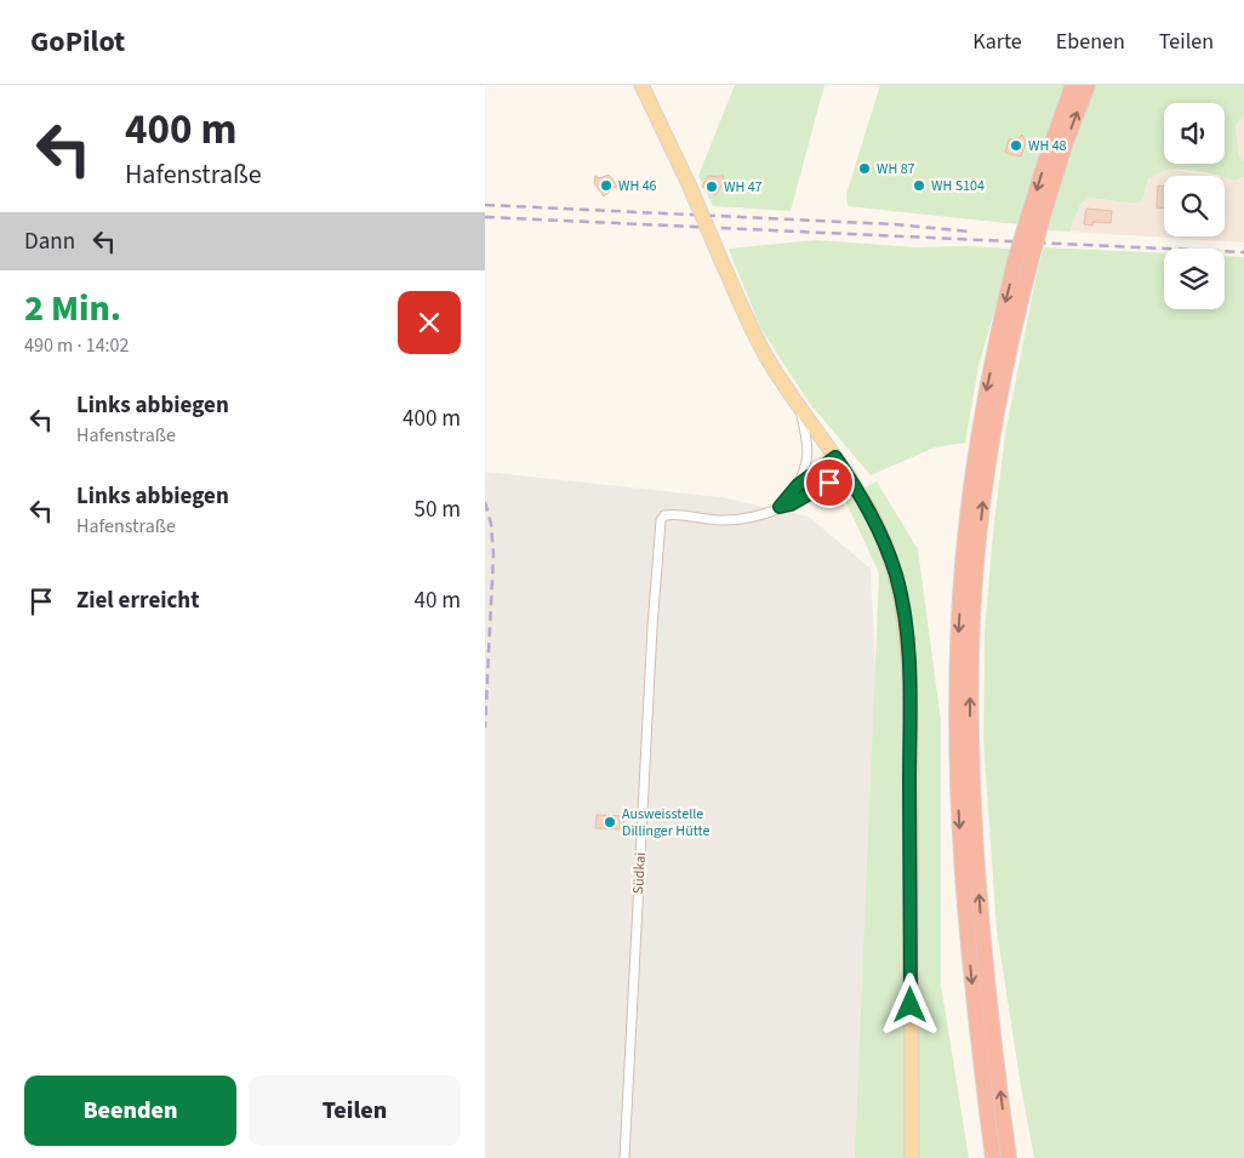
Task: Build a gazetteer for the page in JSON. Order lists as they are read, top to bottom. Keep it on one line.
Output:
{"streets":{"street":["Südkai"]},"places":["WH 48","WH 87","WH 46","WH S104","WH 47","Ausweisstelle Dillinger Hütte"],"page":{"header":"GoPilot","nav":["Karte","Ebenen","Teilen"],"turn":["400 m","Hafenstraße"],"then":"Dann","heading":["2 Min.","490 m · 14:02"],"list":[{"name":"Links abbiegen","note":"Hafenstraße","value":"400 m"},{"name":"Links abbiegen","note":"Hafenstraße","value":"50 m"},{"name":"Ziel erreicht","value":"40 m"}],"buttons":["Beenden","Teilen"]}}
